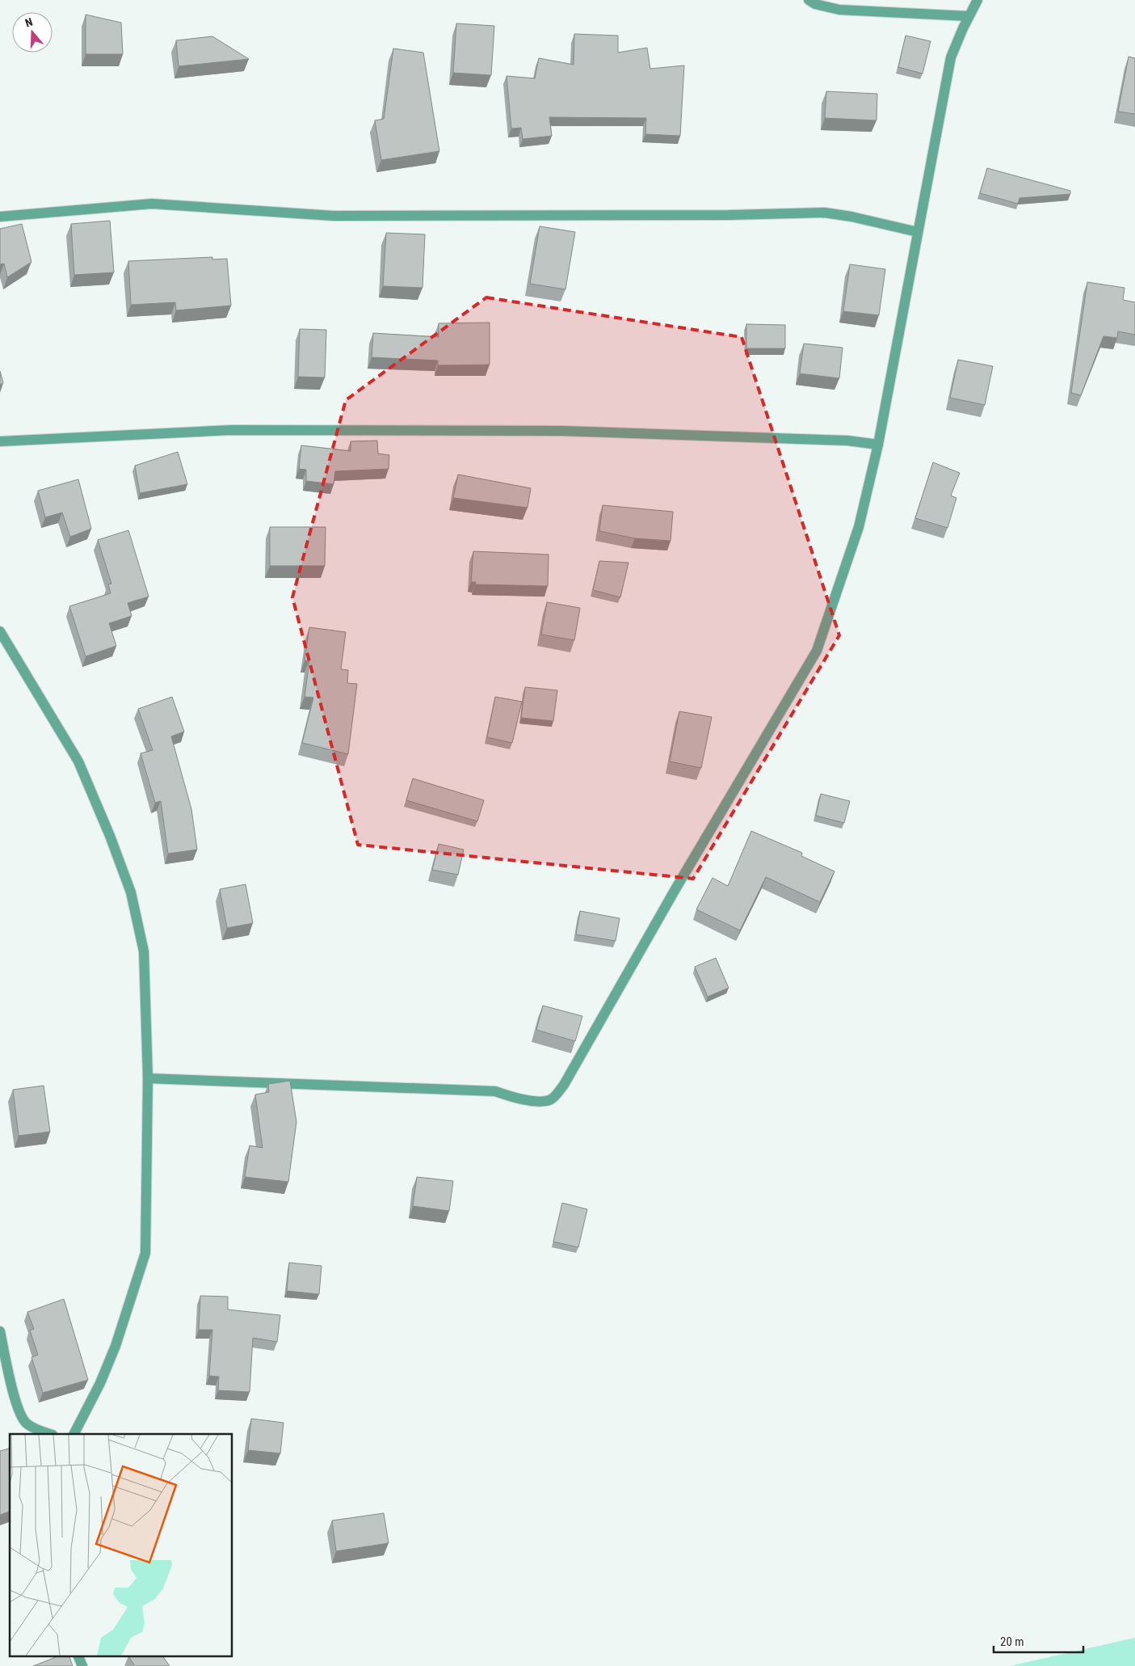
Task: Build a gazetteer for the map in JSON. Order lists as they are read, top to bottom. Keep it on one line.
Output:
{"scale_bar":"20 m","north":"top"}
